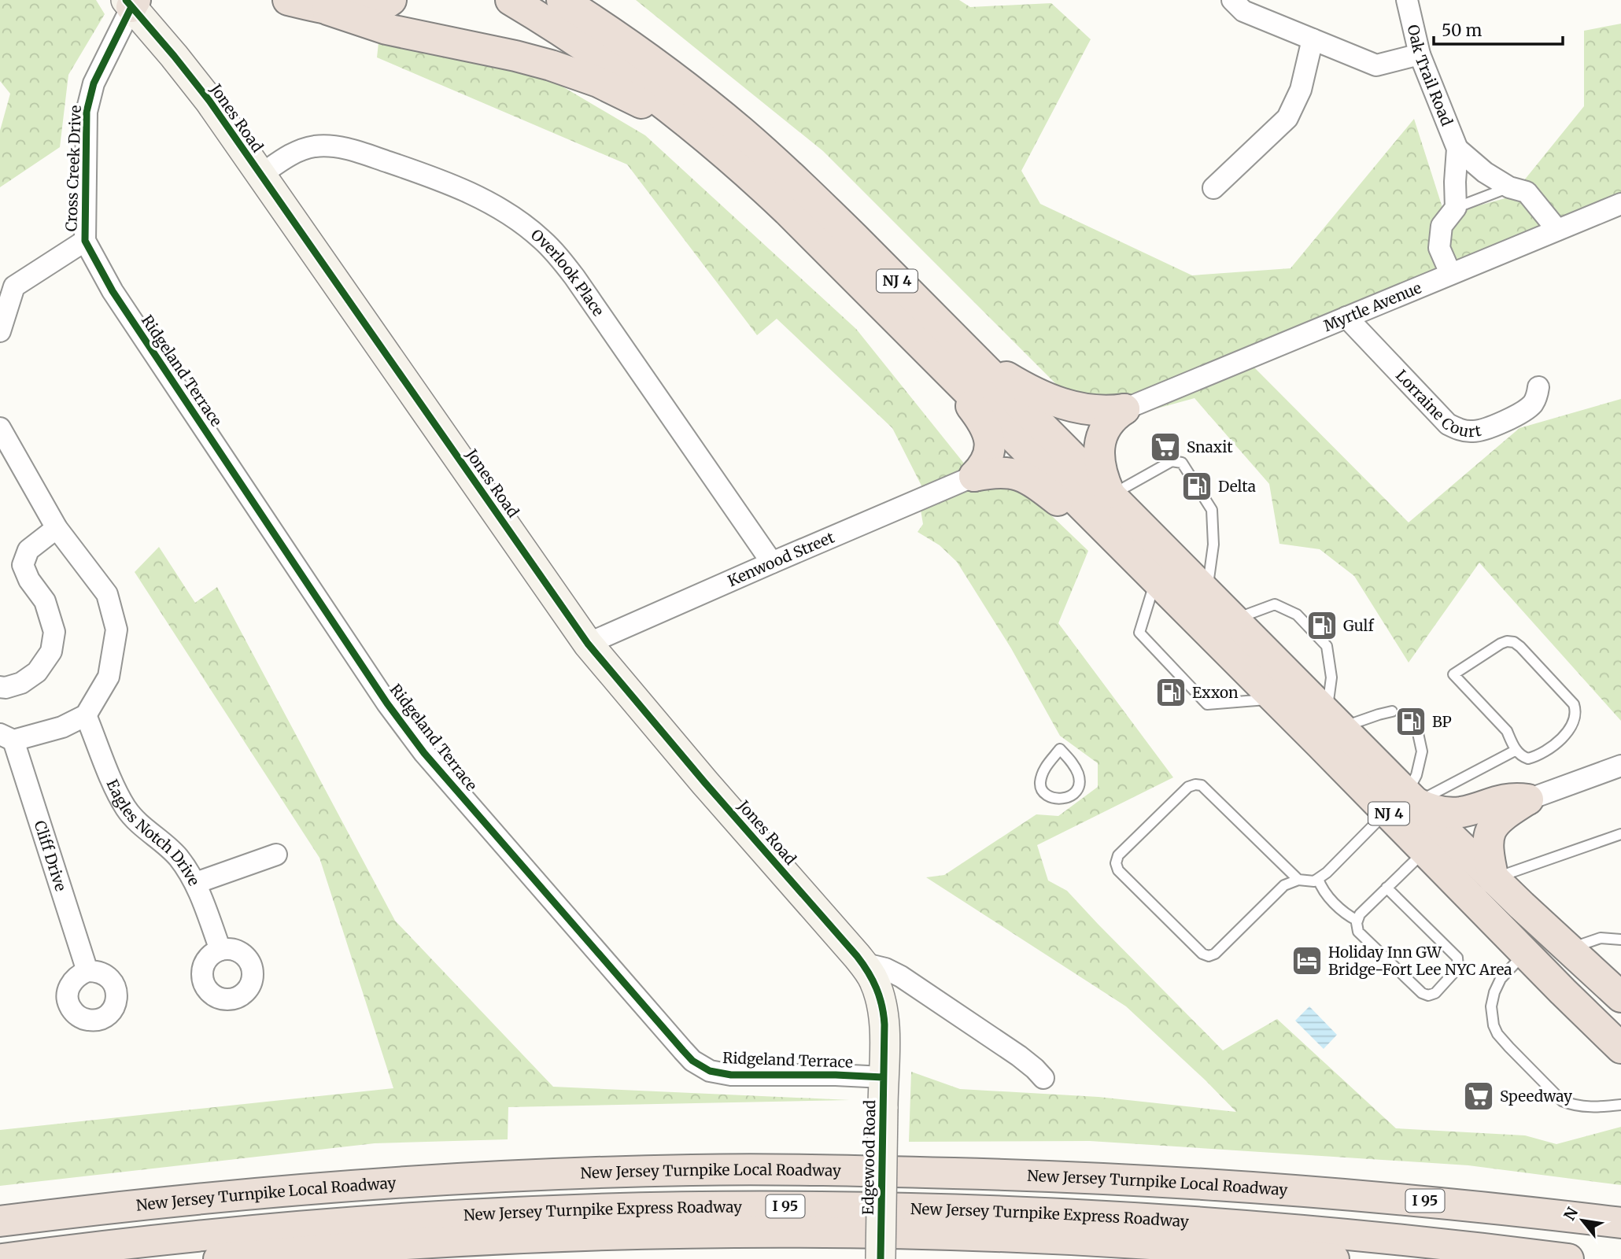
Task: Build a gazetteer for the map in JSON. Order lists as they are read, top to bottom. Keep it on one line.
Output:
{"streets":{"highway":["NJ 4","New Jersey Turnpike Local Roadway","I 95","New Jersey Turnpike Express Roadway"],"street":["Oak Trail Road","Jones Road","Cross Creek Drive","Overlook Place","Myrtle Avenue","Ridgeland Terrace","Lorraine Court","Kenwood Street","Eagles Notch Drive","Cliff Drive","Edgewood Road"]},"crossings":[["Jones Road","Cross Creek Drive"],["Jones Road","Overlook Place"],["Jones Road","Kenwood Street"],["Jones Road","Edgewood Road"],["Cross Creek Drive","Ridgeland Terrace"],["Overlook Place","Kenwood Street"],["Myrtle Avenue","Lorraine Court"],["Ridgeland Terrace","Edgewood Road"]],"places":{"supermarket":["Snaxit","Speedway"],"fuel station":["Delta","Gulf","Exxon","BP"],"hotel":["Holiday Inn GW Bridge-Fort Lee NYC Area"]},"scale_bar":"50 m","north":"top left"}
